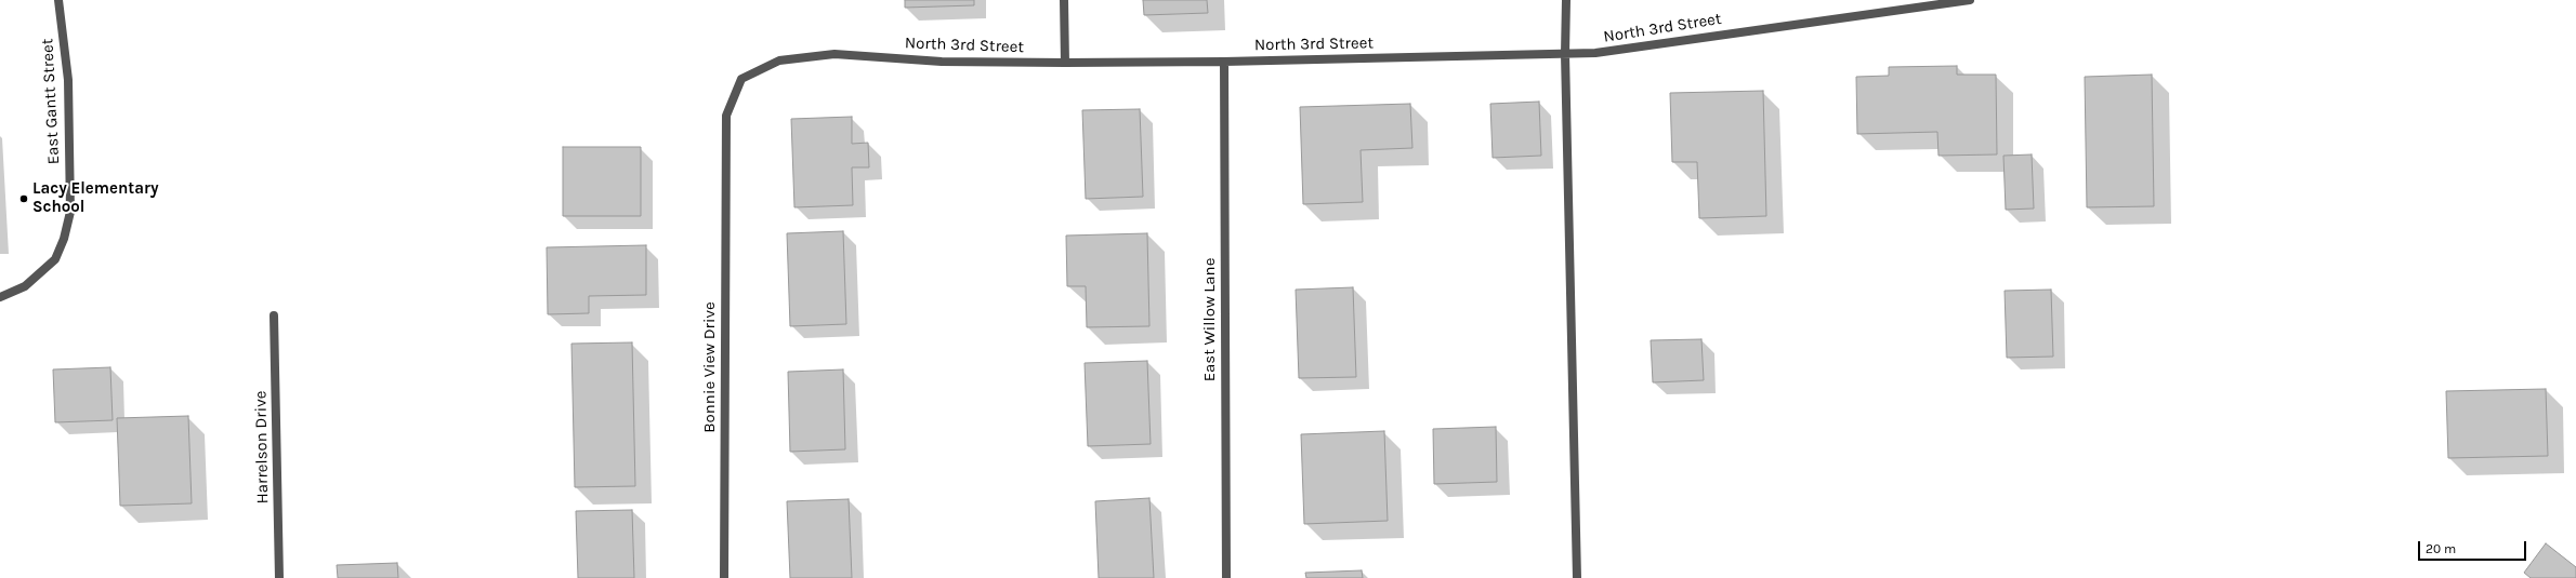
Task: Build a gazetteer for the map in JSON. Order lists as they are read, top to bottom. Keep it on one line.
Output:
{"streets":{"street":["North 3rd Street","East Gantt Street","East Willow Lane","Bonnie View Drive","Harrelson Drive"]},"crossings":[["North 3rd Street","East Willow Lane"],["North 3rd Street","Bonnie View Drive"]],"places":["Lacy Elementary School"],"scale_bar":"20 m"}
